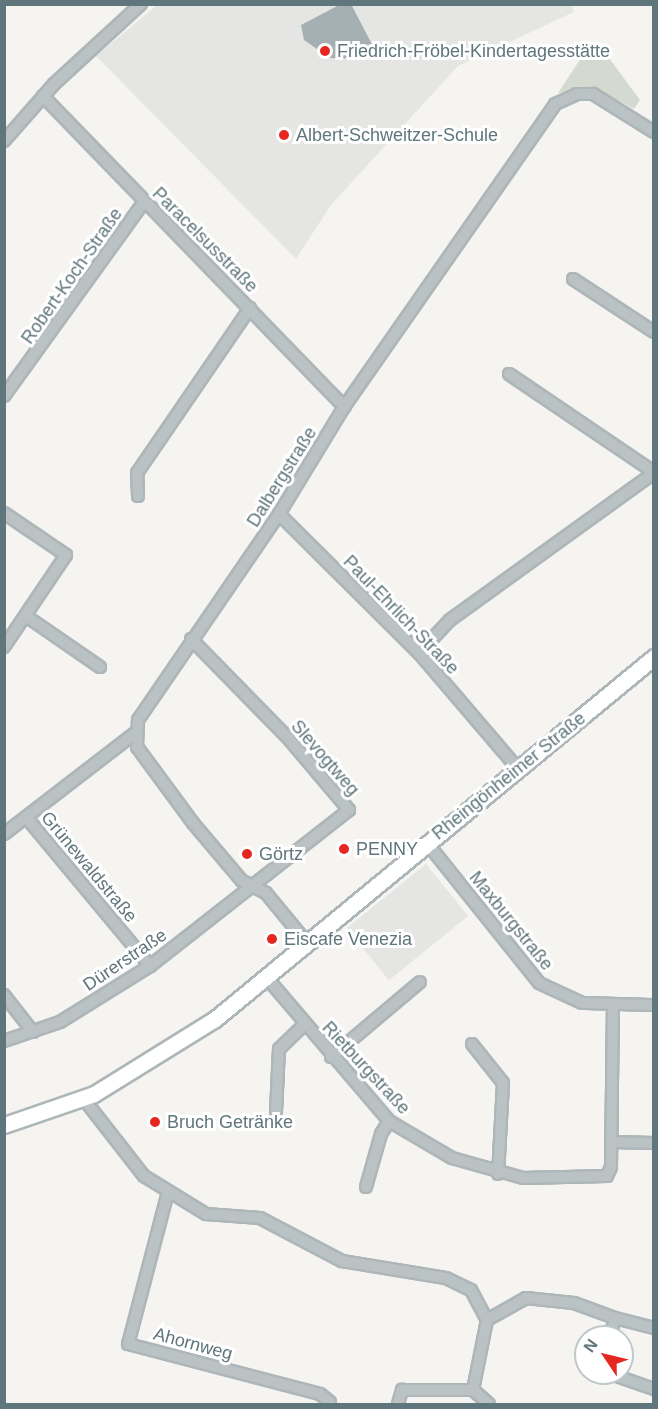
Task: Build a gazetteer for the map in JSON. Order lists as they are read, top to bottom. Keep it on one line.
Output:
{"streets":{"street":["Paracelsusstraße","Robert-Koch-Straße","Dalbergstraße","Paul-Ehrlich-Straße","Slevogtweg","Rheingönheimer Straße","Grünewaldstraße","Maxburgstraße","Dürerstraße","Rietburgstraße","Ahornweg"]},"crossings":[["Paracelsusstraße","Robert-Koch-Straße"],["Paracelsusstraße","Dalbergstraße"],["Dalbergstraße","Paul-Ehrlich-Straße"],["Dalbergstraße","Slevogtweg"],["Paul-Ehrlich-Straße","Rheingönheimer Straße"],["Slevogtweg","Dürerstraße"],["Rheingönheimer Straße","Maxburgstraße"],["Rheingönheimer Straße","Rietburgstraße"],["Grünewaldstraße","Dürerstraße"],["Maxburgstraße","Rietburgstraße"]],"places":["Friedrich-Fröbel-Kindertagesstätte","Albert-Schweitzer-Schule","PENNY","Görtz","Eiscafe Venezia","Bruch Getränke"],"north":"top left"}
